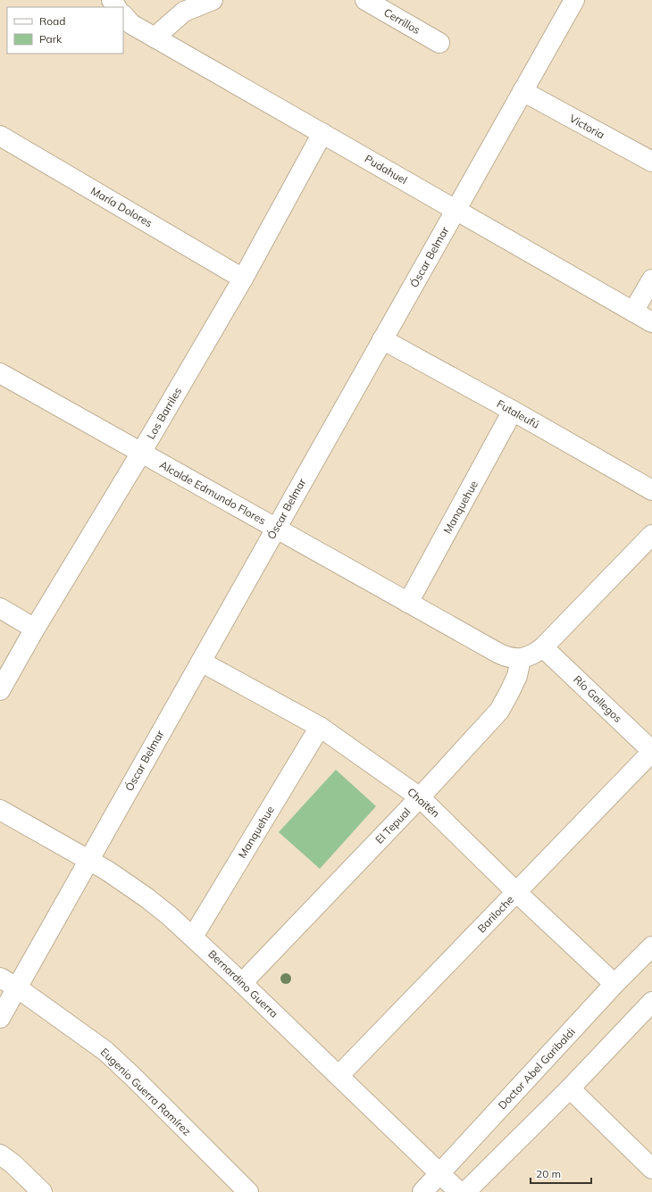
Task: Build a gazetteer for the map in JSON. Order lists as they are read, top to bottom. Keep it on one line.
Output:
{"streets":{"street":["Cerrillos","Victoria","Pudahuel","María Dolores","Óscar Belmar","Los Barriles","Futaleufú","Alcalde Edmundo Flores","Manquehue","Río Gallegos","Chaitén","El Tepual","Bariloche","Bernardino Guerra","Doctor Abel Garibaldi","Eugenio Guerra Ramírez"]},"crossings":[["Victoria","Óscar Belmar"],["Pudahuel","Óscar Belmar"],["Pudahuel","Los Barriles"],["María Dolores","Los Barriles"],["Óscar Belmar","Futaleufú"],["Óscar Belmar","Alcalde Edmundo Flores"],["Óscar Belmar","Chaitén"],["Óscar Belmar","Bernardino Guerra"],["Óscar Belmar","Eugenio Guerra Ramírez"],["Los Barriles","Alcalde Edmundo Flores"],["Futaleufú","Manquehue"],["Alcalde Edmundo Flores","Manquehue"],["Alcalde Edmundo Flores","El Tepual"],["Manquehue","Chaitén"],["Manquehue","Bernardino Guerra"],["Río Gallegos","Bariloche"],["Chaitén","El Tepual"],["Chaitén","Bariloche"],["Chaitén","Doctor Abel Garibaldi"],["El Tepual","Bernardino Guerra"],["Bariloche","Bernardino Guerra"],["Bernardino Guerra","Doctor Abel Garibaldi"]],"legend":["Road","Park"],"scale_bar":"20 m"}
